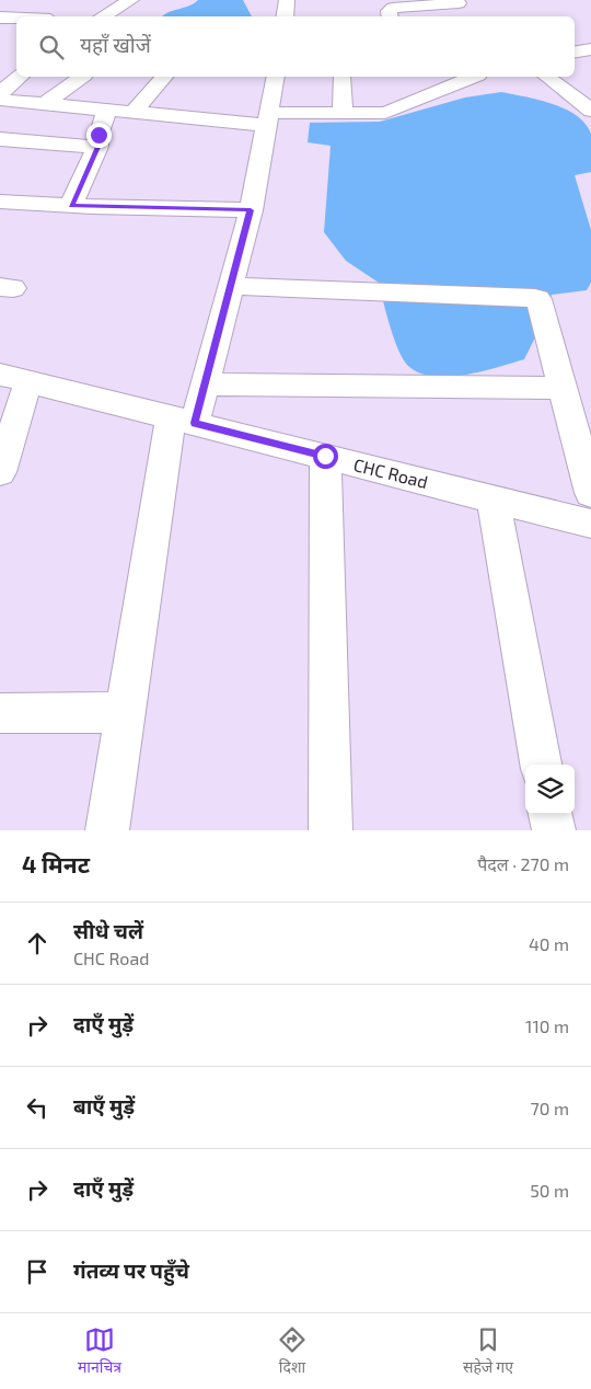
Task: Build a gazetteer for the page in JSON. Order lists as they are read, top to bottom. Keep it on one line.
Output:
{"streets":{"street":["CHC Road"]},"page":{"search":"यहाँ खोजें","heading":["4 मिनट","पैदल · 270 m"],"list":[["सीधे चलें","CHC Road","40 m"],["दाएँ मुड़ें","110 m"],["बाएँ मुड़ें","70 m"],["दाएँ मुड़ें","50 m"],"गंतव्य पर पहुँचे"],"nav":["मानचित्र","दिशा","सहेजे गए"]}}
